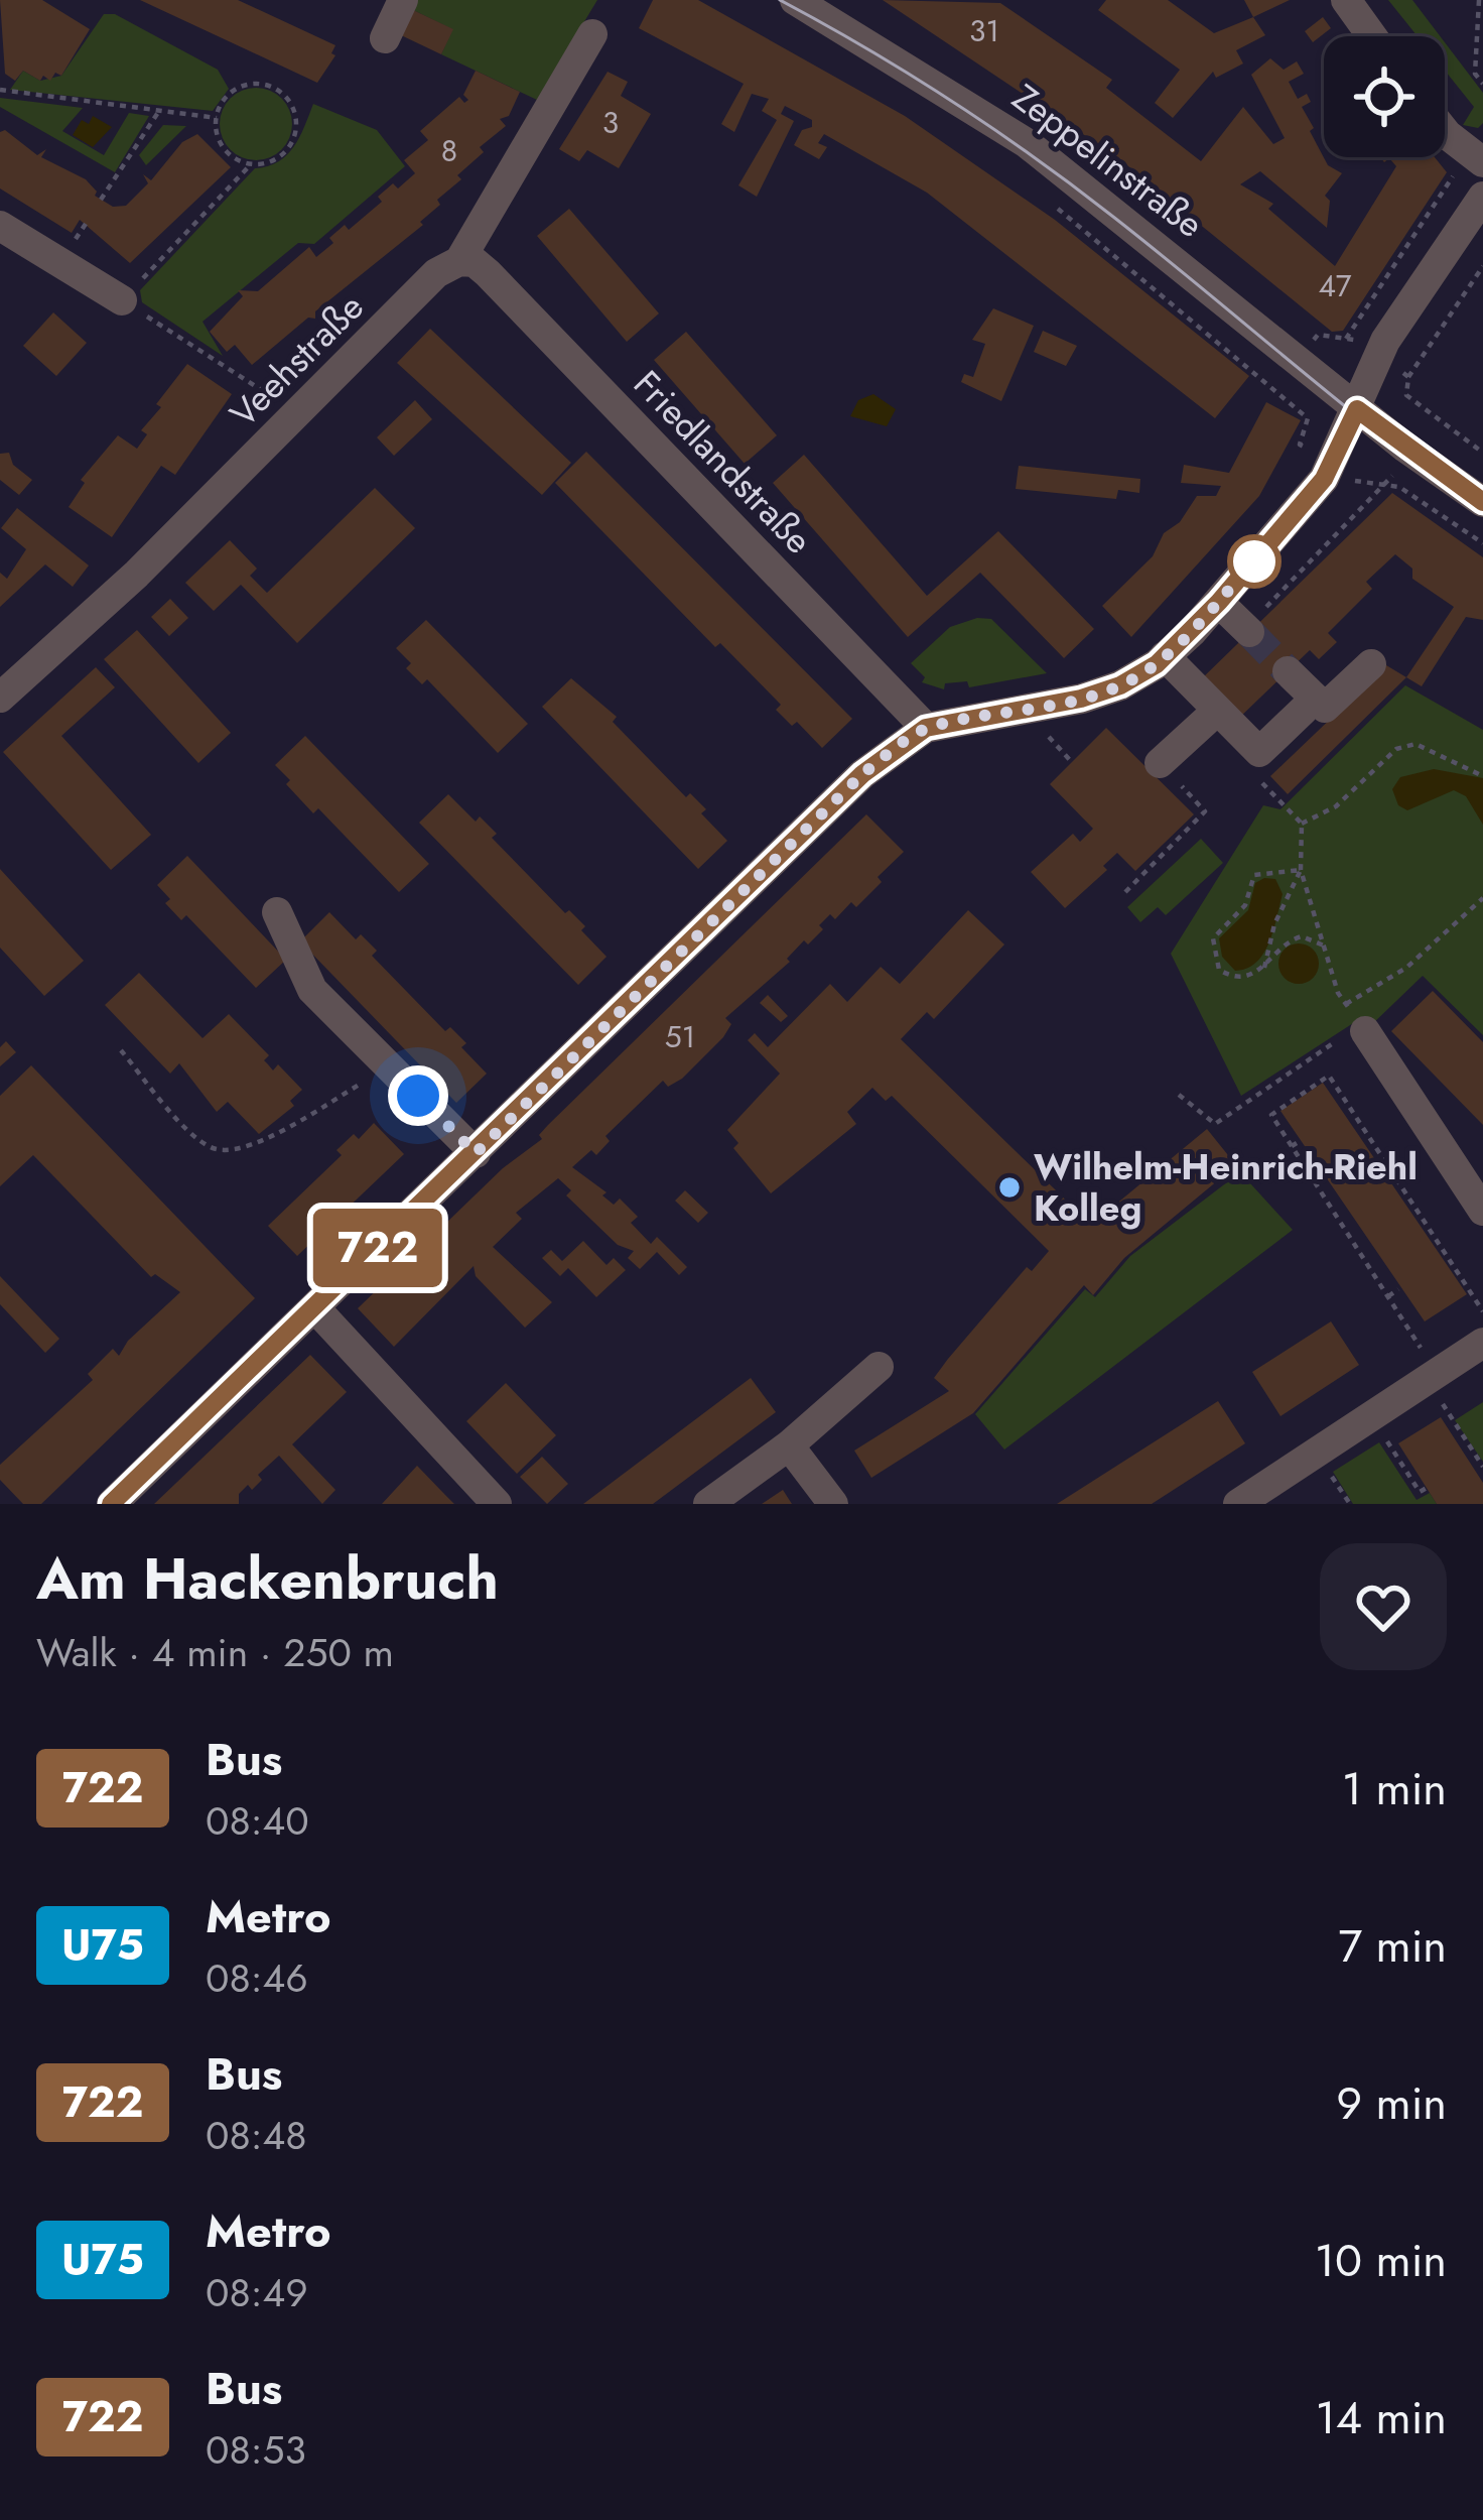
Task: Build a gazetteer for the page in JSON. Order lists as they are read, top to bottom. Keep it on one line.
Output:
{"streets":{"street":["Zeppelinstraße","Veehstraße","Friedlandstraße"]},"crossings":[["Veehstraße","Friedlandstraße"]],"places":["Wilhelm-Heinrich-Riehl Kolleg"],"lines":["bus line 722"],"house_numbers":["31","3","8","47","51"],"page":{"on_map":"722","heading":["Am Hackenbruch","Walk · 4 min · 250 m"],"list":[{"mark":"722","name":"Bus","note":"08:40","value":"1 min"},{"mark":"U75","name":"Metro","note":"08:46","value":"7 min"},{"mark":"722","name":"Bus","note":"08:48","value":"9 min"},{"mark":"U75","name":"Metro","note":"08:49","value":"10 min"},{"mark":"722","name":"Bus","note":"08:53","value":"14 min"}]}}
